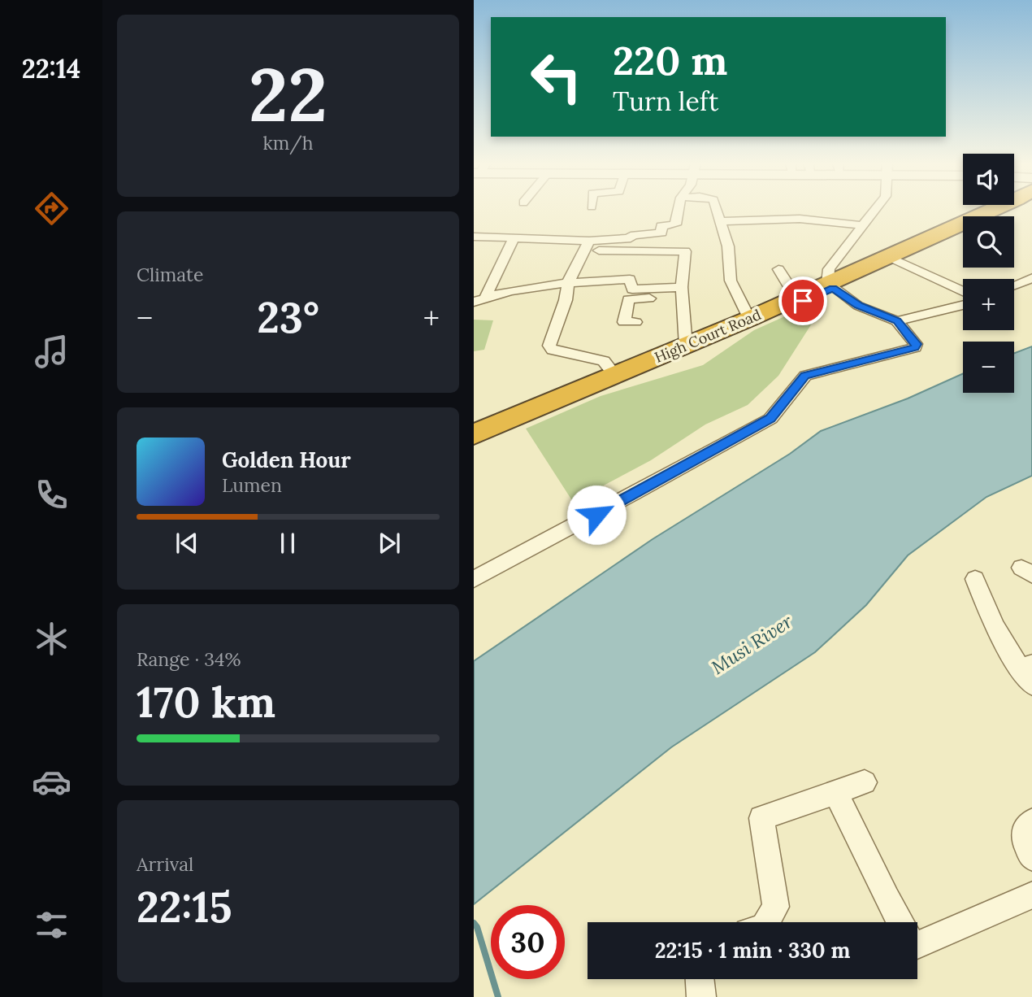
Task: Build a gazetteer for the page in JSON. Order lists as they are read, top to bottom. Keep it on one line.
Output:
{"streets":{"highway":["High Court Road"]},"water":["Musi River"],"page":{"tabs":"22:14","tile":[["22","km/h"],"Climate",["Range · 34%","170 km"],["Arrival","22:15"]],"turn":["220 m","Turn left"],"map_buttons":["+","−"],"heat":["−","23°","+"],"song":["Golden Hour","Lumen"],"limit":"30","trip":"22:15 · 1 min · 330 m"}}
